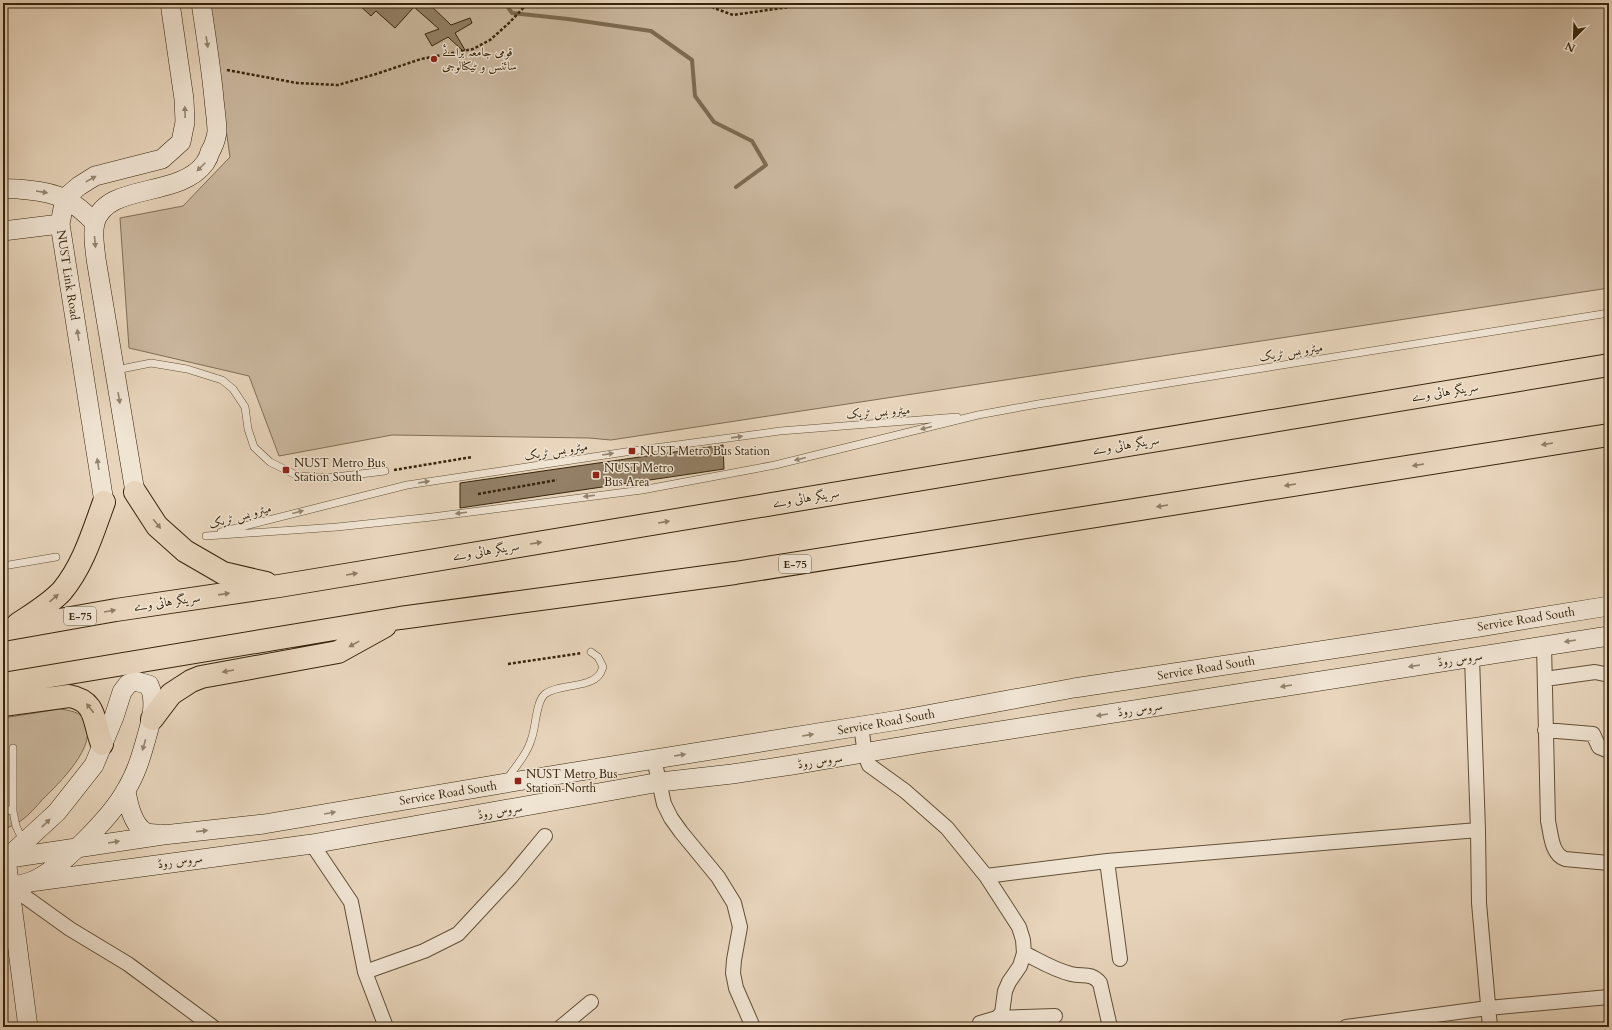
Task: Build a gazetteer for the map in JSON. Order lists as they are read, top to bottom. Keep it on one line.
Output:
{"streets":{"highway":["سرینگر ہائی وے","E-75"],"main road":["NUST Link Road","Service Road South","سروس روڈ"],"lane":["میٹرو بس ٹریک"]},"one_way":["Service Road South","سروس روڈ"],"places":{"other":["قومی جامعہ برائے سائنس و ٹیکنالوجی"],"transit":["NUST Metro Bus Station","NUST Metro Bus Station South","NUST Metro Bus Area","NUST Metro Bus Station North"]},"north":"bottom left"}
